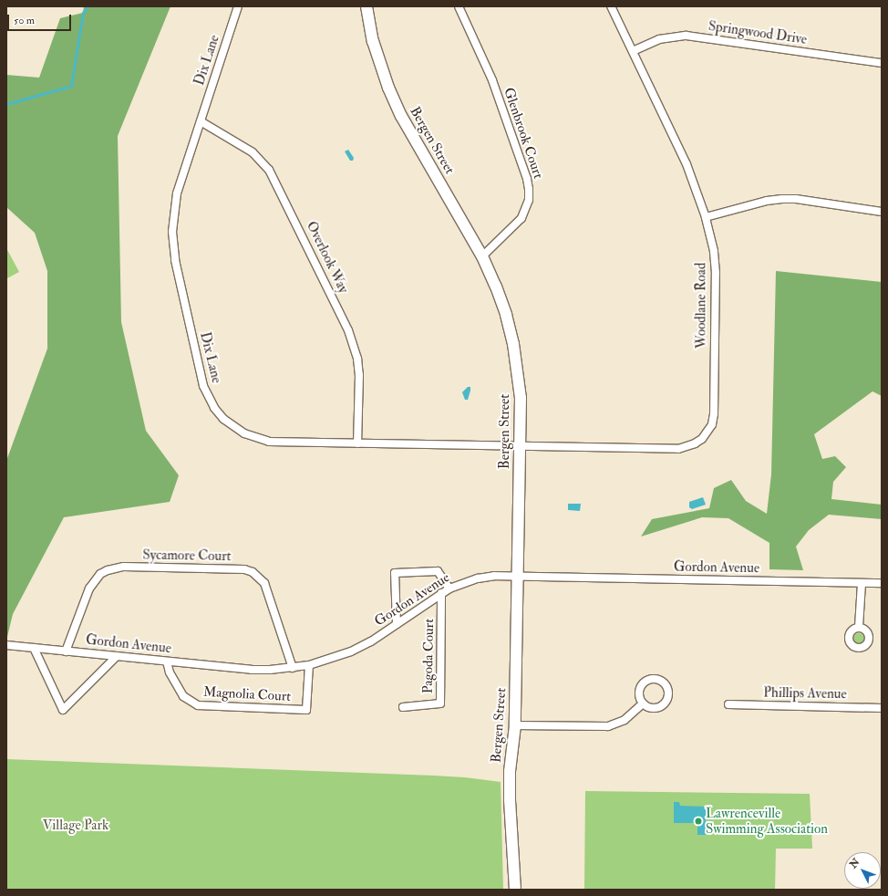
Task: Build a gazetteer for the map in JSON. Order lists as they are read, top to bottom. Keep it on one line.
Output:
{"streets":{"street":["Springwood Drive","Dix Lane","Glenbrook Court","Bergen Street","Overlook Way","Woodlane Road","Sycamore Court","Gordon Avenue","Pagoda Court","Phillips Avenue","Magnolia Court"]},"crossings":[["Springwood Drive","Woodlane Road"],["Dix Lane","Bergen Street"],["Dix Lane","Overlook Way"],["Dix Lane","Woodlane Road"],["Glenbrook Court","Bergen Street"],["Bergen Street","Woodlane Road"],["Bergen Street","Gordon Avenue"],["Sycamore Court","Gordon Avenue"],["Gordon Avenue","Pagoda Court"],["Gordon Avenue","Magnolia Court"]],"parks":["Village Park"],"places":["Lawrenceville Swimming Association"],"scale_bar":"50 m","north":"top left"}
